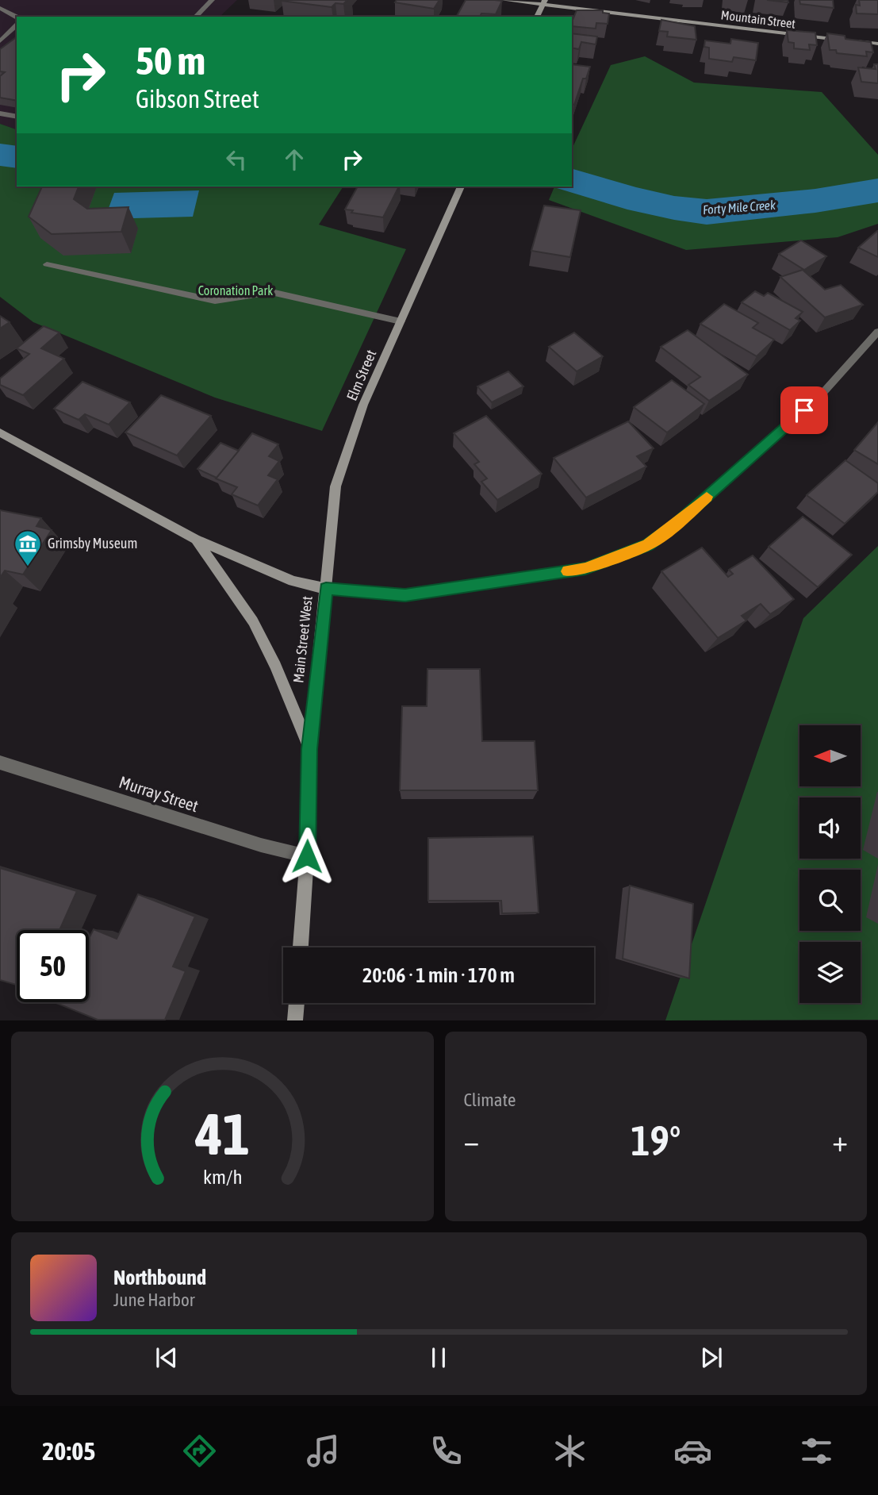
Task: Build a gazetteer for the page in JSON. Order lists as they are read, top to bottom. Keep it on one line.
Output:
{"streets":{"main road":["Mountain Street","Elm Street","Main Street West"],"street":["Murray Street"]},"crossings":[["Elm Street","Main Street West"],["Main Street West","Murray Street"]],"water":["Forty Mile Creek"],"parks":["Coronation Park"],"places":{"museum":["Grimsby Museum"]},"north":"left","page":{"turn":["50 m","Gibson Street"],"limit":"50","trip":"20:06 · 1 min · 170 m","tile":"Climate","heat":["−","19°","+"],"song":["Northbound","June Harbor"],"tabs":"20:05","gauge":["41","km/h"]}}
